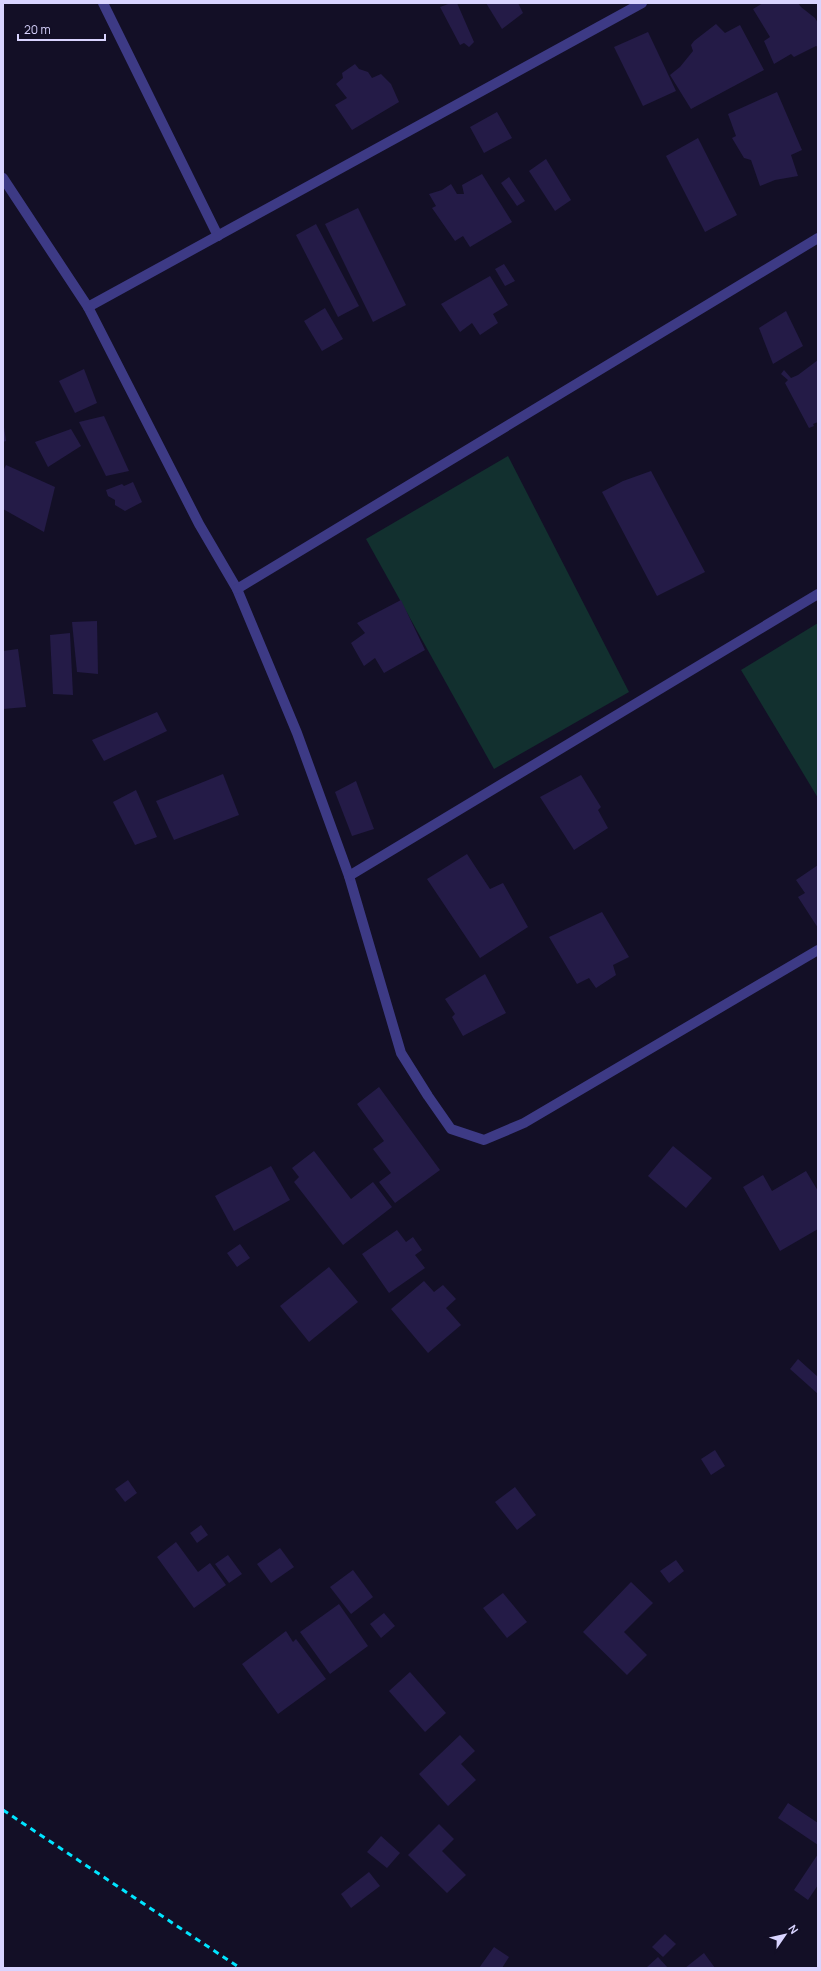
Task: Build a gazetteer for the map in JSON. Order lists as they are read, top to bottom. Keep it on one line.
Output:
{"scale_bar":"20 m","north":"top right"}
